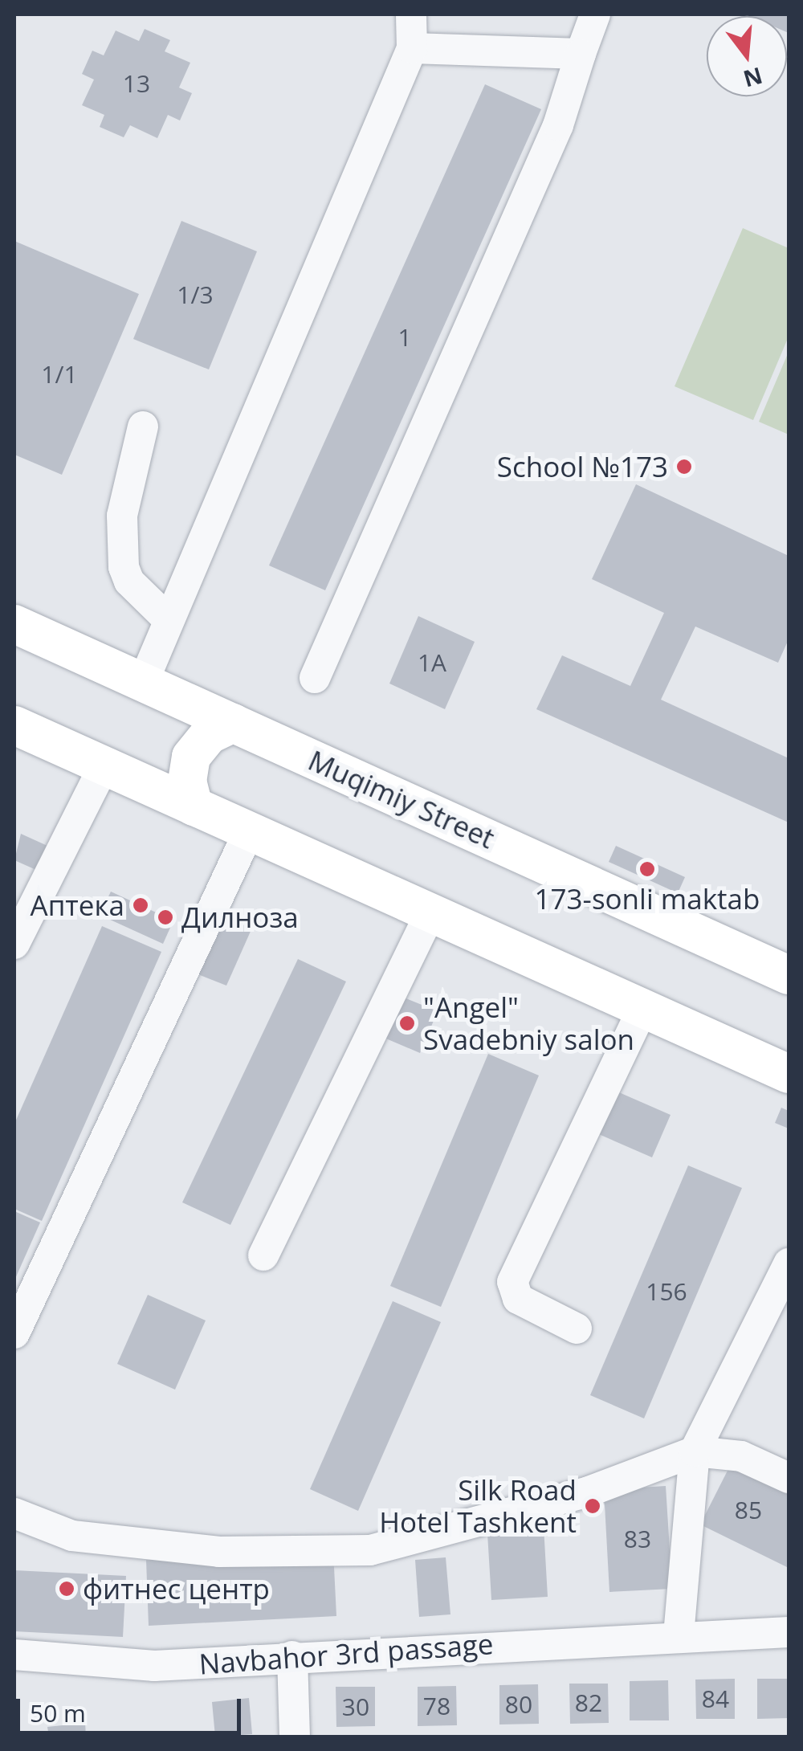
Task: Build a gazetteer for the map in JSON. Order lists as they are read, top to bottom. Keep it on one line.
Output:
{"streets":{"main road":["Muqimiy Street"],"street":["Navbahor 3rd passage"]},"places":["School №173","173-sonli maktab","Аптека","Дилноза","\"Angel\" Svadebniy salon","Silk Road Hotel Tashkent","фитнес центр"],"house_numbers":["13","1/3","1","1/1","1A","156","85","83","84","82","80","78","30"],"scale_bar":"50 m","north":"bottom"}
